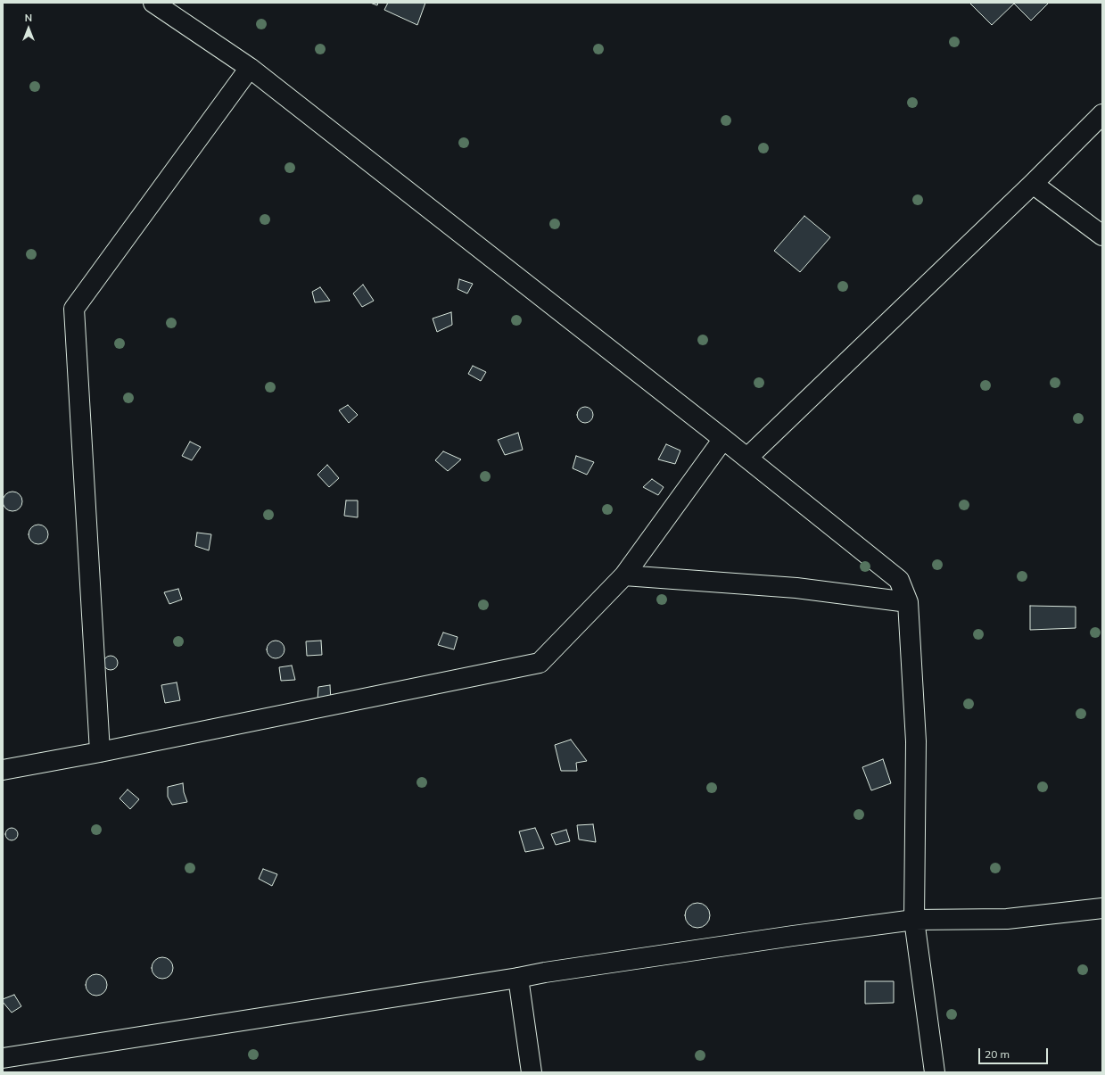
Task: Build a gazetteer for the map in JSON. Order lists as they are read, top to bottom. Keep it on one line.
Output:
{"scale_bar":"20 m","north":"top"}
